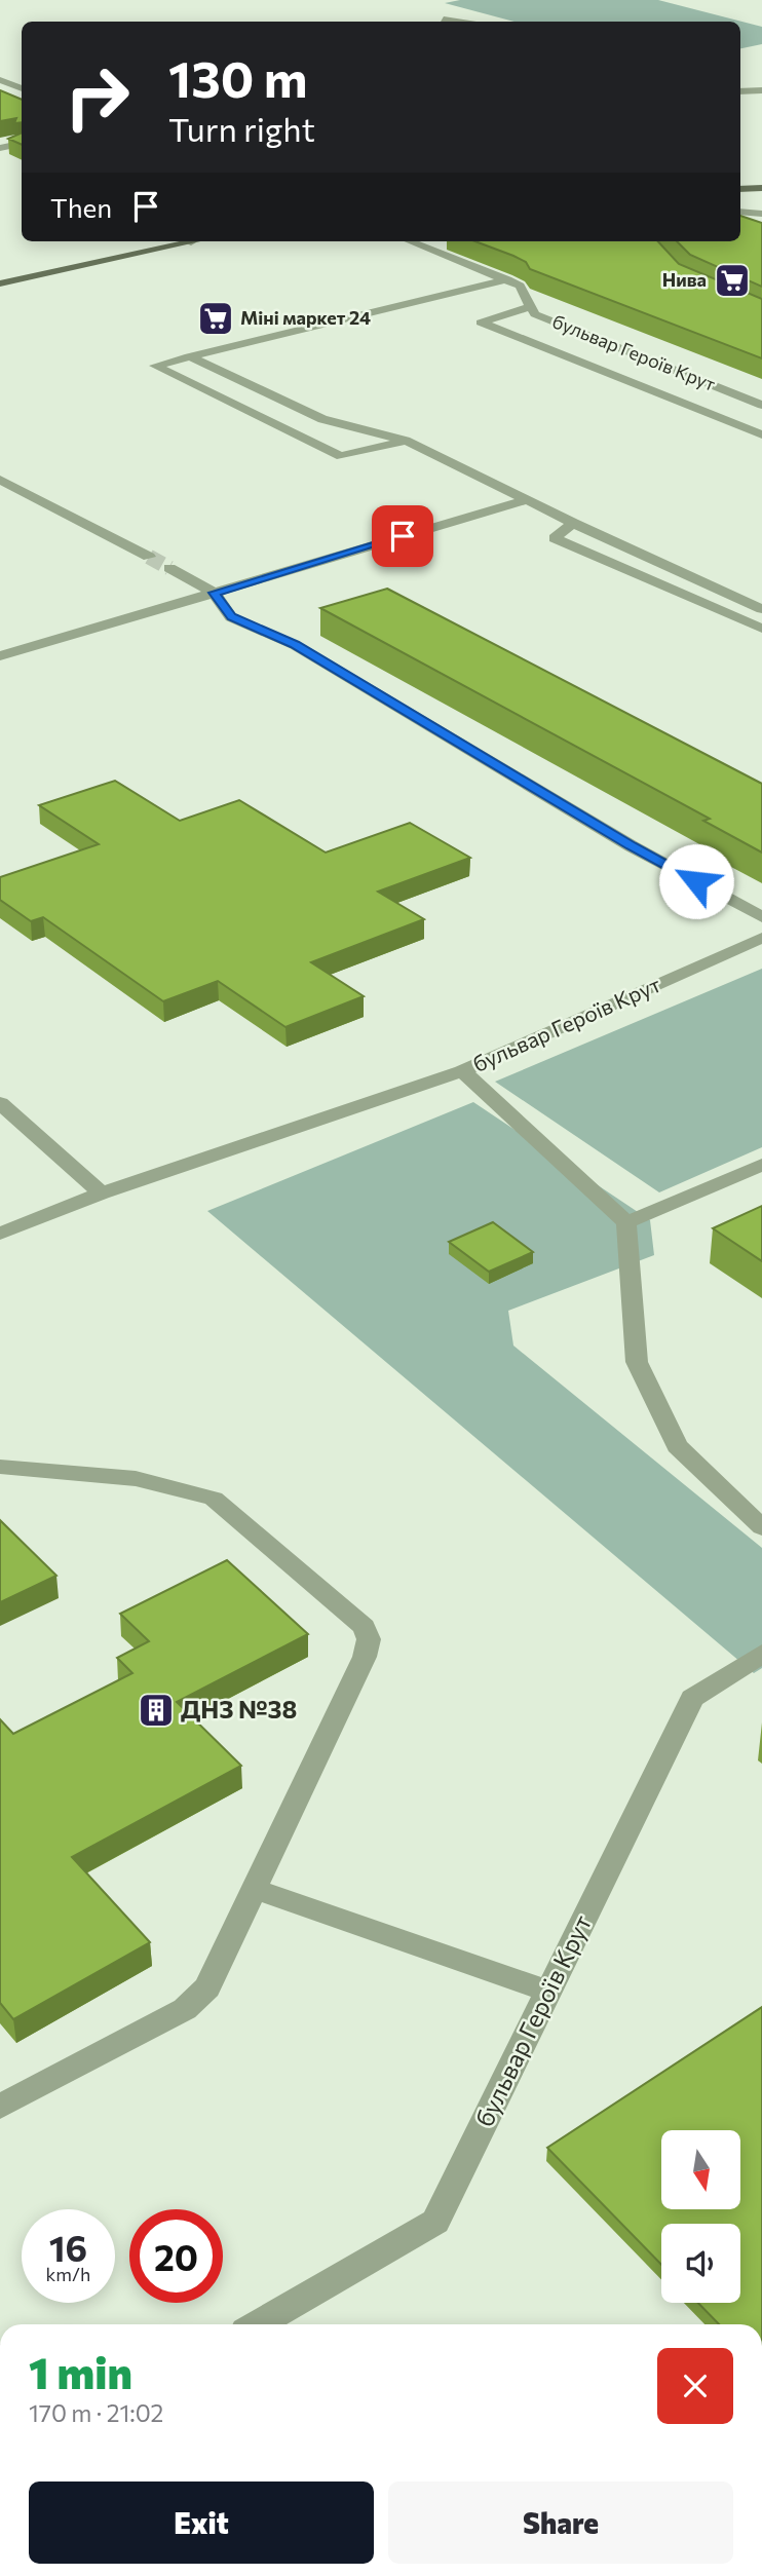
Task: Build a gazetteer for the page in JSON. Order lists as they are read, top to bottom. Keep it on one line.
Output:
{"streets":{"street":["бульвар Героїв Крут"]},"places":{"supermarket":["Нива","Міні маркет 24"],"building":["ДНЗ №38"]},"north":"bottom","page":{"turn":["130 m","Turn right"],"then":"Then","speed":"16 km/h","limit":"20","heading":["1 min","170 m · 21:02"],"buttons":["Exit","Share"]}}
